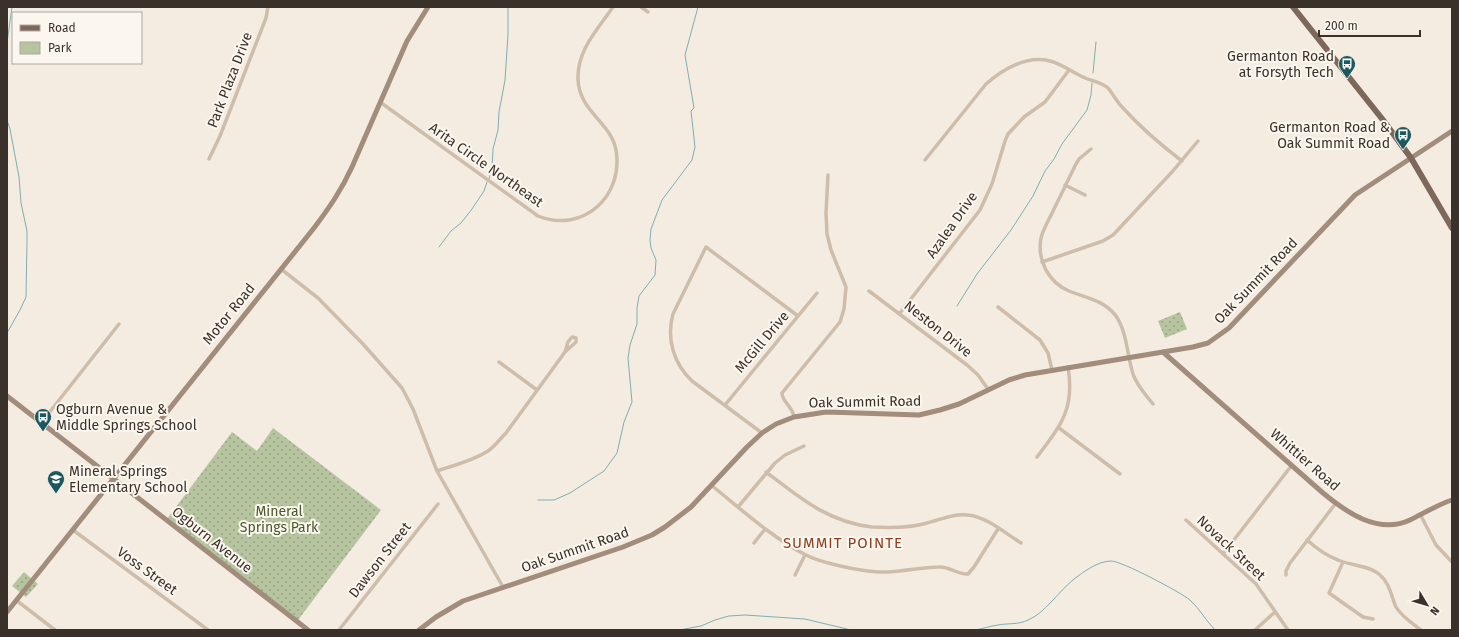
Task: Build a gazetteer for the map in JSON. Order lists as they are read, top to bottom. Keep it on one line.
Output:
{"streets":{"street":["Park Plaza Drive","Arita Circle Northeast","Azalea Drive","Oak Summit Road","Motor Road","Neston Drive","McGill Drive","Whittier Road","Ogburn Avenue","Novack Street","Dawson Street","Voss Street"]},"crossings":[["Arita Circle Northeast","Motor Road"],["Azalea Drive","Neston Drive"],["Oak Summit Road","Neston Drive"],["Oak Summit Road","Whittier Road"],["Motor Road","Ogburn Avenue"],["Motor Road","Voss Street"]],"districts":["SUMMIT POINTE"],"parks":["Mineral Springs Park"],"places":{"bus stop":["Germanton Road at Forsyth Tech","Germanton Road & Oak Summit Road","Ogburn Avenue & Middle Springs School"],"school or university":["Mineral Springs Elementary School"]},"legend":["Road","Park"],"scale_bar":"200 m","north":"bottom right"}
